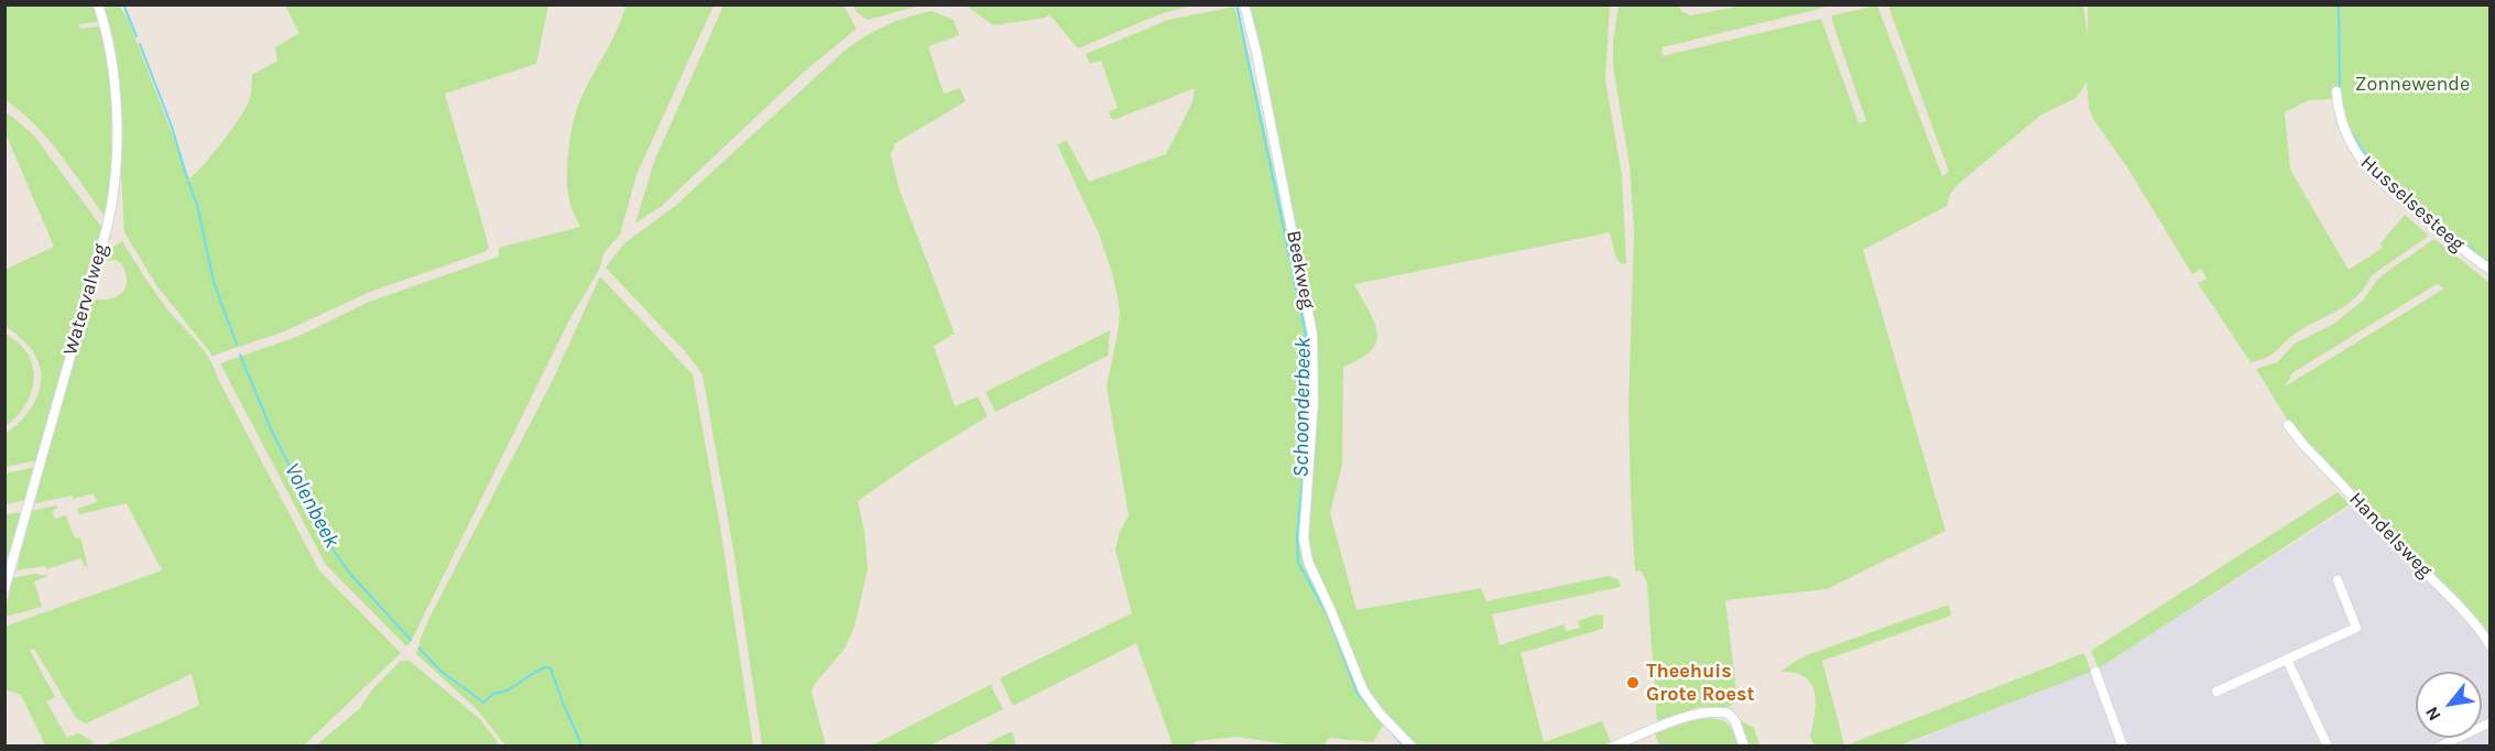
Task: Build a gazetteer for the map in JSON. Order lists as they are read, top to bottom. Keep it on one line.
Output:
{"streets":{"street":["Husselsesteeg","Beekweg","Watervalweg","Handelsweg"]},"water":["Schoonderbeek","Volenbeek"],"parks":["Zonnewende"],"places":["Theehuis Grote Roest"],"north":"bottom left"}
